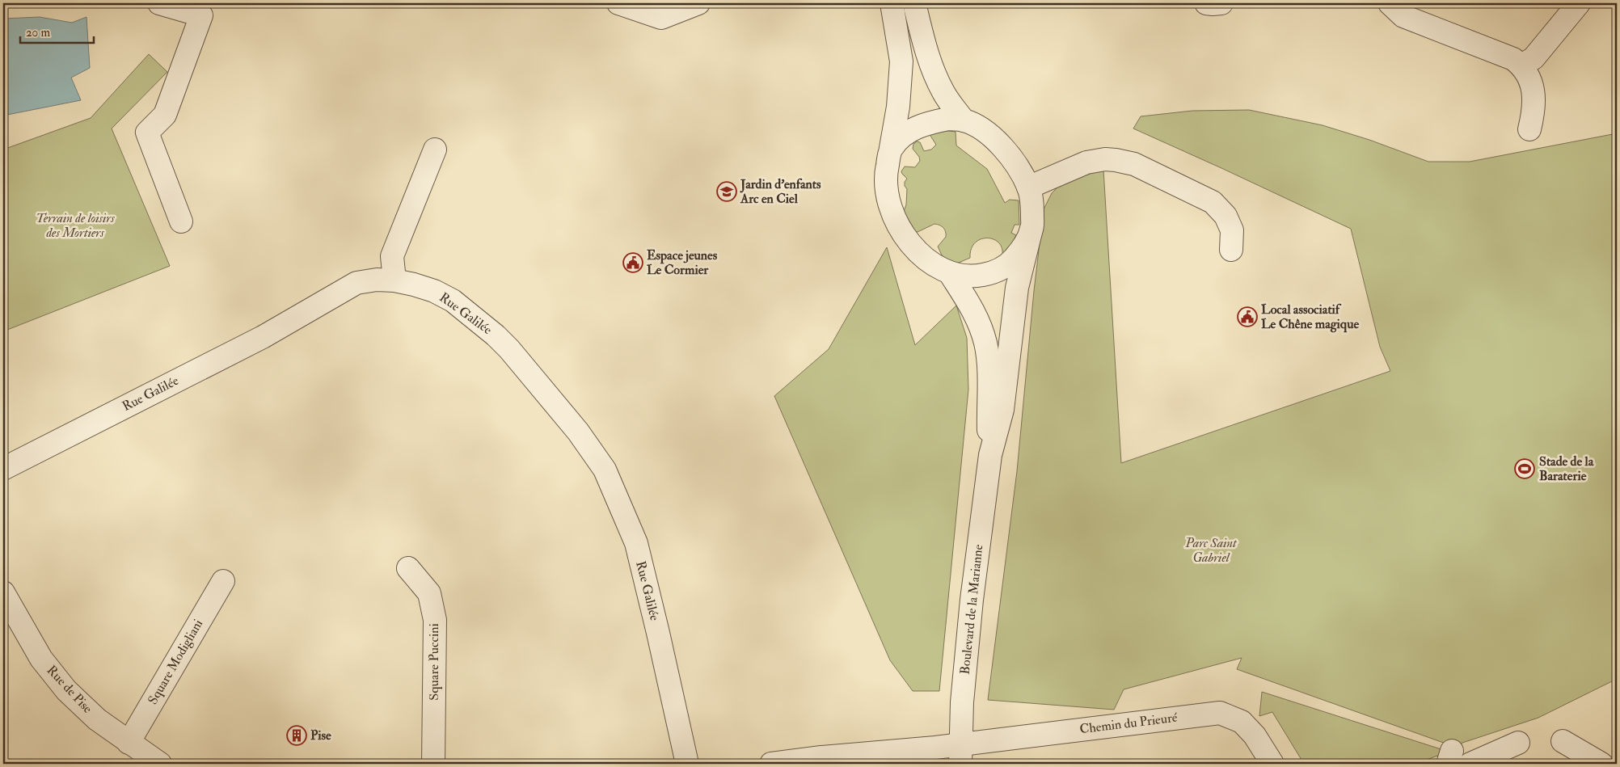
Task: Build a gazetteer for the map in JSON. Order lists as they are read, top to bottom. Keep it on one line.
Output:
{"streets":{"street":["Rue Galilée","Boulevard de la Marianne","Square Modigliani","Square Puccini","Rue de Pise","Chemin du Prieuré"]},"crossings":[["Boulevard de la Marianne","Chemin du Prieuré"],["Square Modigliani","Rue de Pise"]],"parks":["Terrain de loisirs des Mortiers","Parc Saint Gabriel"],"places":{"school or university":["Jardin d'enfants Arc en Ciel"],"public building":["Espace jeunes Le Cormier","Local associatif Le Chêne magique"],"sports":["Stade de la Baraterie"],"building":["Pise"]},"scale_bar":"20 m"}
